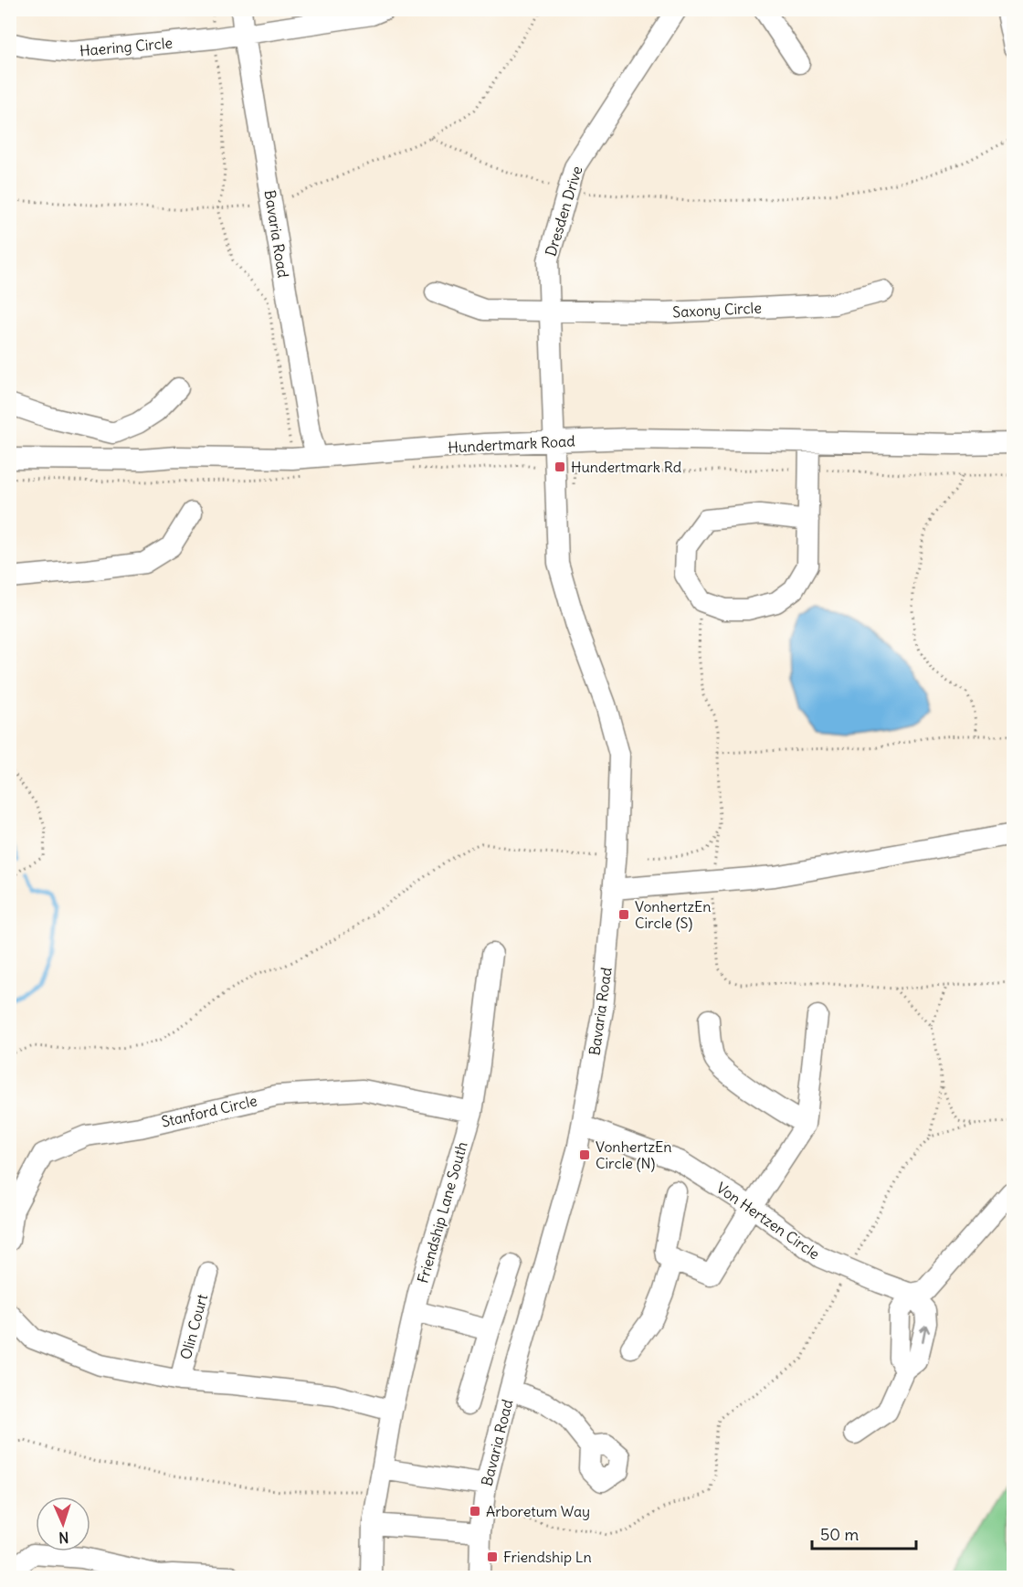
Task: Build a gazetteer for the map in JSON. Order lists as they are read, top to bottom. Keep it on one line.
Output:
{"streets":{"street":["Haering Circle","Dresden Drive","Bavaria Road","Saxony Circle","Hundertmark Road","Stanford Circle","Friendship Lane South","Von Hertzen Circle","Olin Court"]},"crossings":[["Haering Circle","Bavaria Road"],["Dresden Drive","Bavaria Road"],["Dresden Drive","Saxony Circle"],["Dresden Drive","Hundertmark Road"],["Bavaria Road","Hundertmark Road"],["Bavaria Road","Von Hertzen Circle"],["Stanford Circle","Friendship Lane South"]],"places":{"transit":["Hundertmark Rd","VonhertzEn Circle (S)","VonhertzEn Circle (N)","Arboretum Way","Friendship Ln"]},"scale_bar":"50 m","north":"bottom"}
